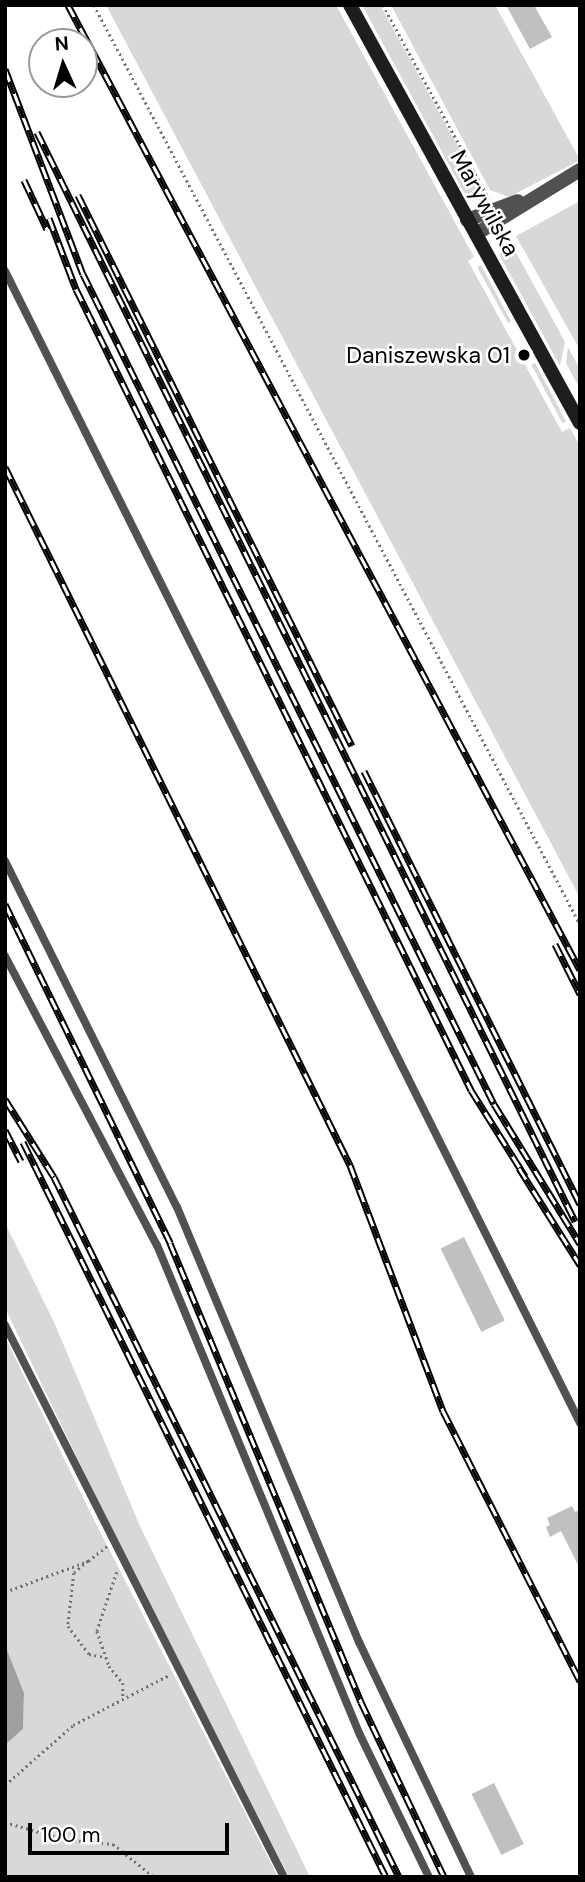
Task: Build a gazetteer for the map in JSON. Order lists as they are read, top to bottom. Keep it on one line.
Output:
{"streets":{"main road":["Marywilska"]},"places":["Daniszewska 01"],"scale_bar":"100 m","north":"top"}
